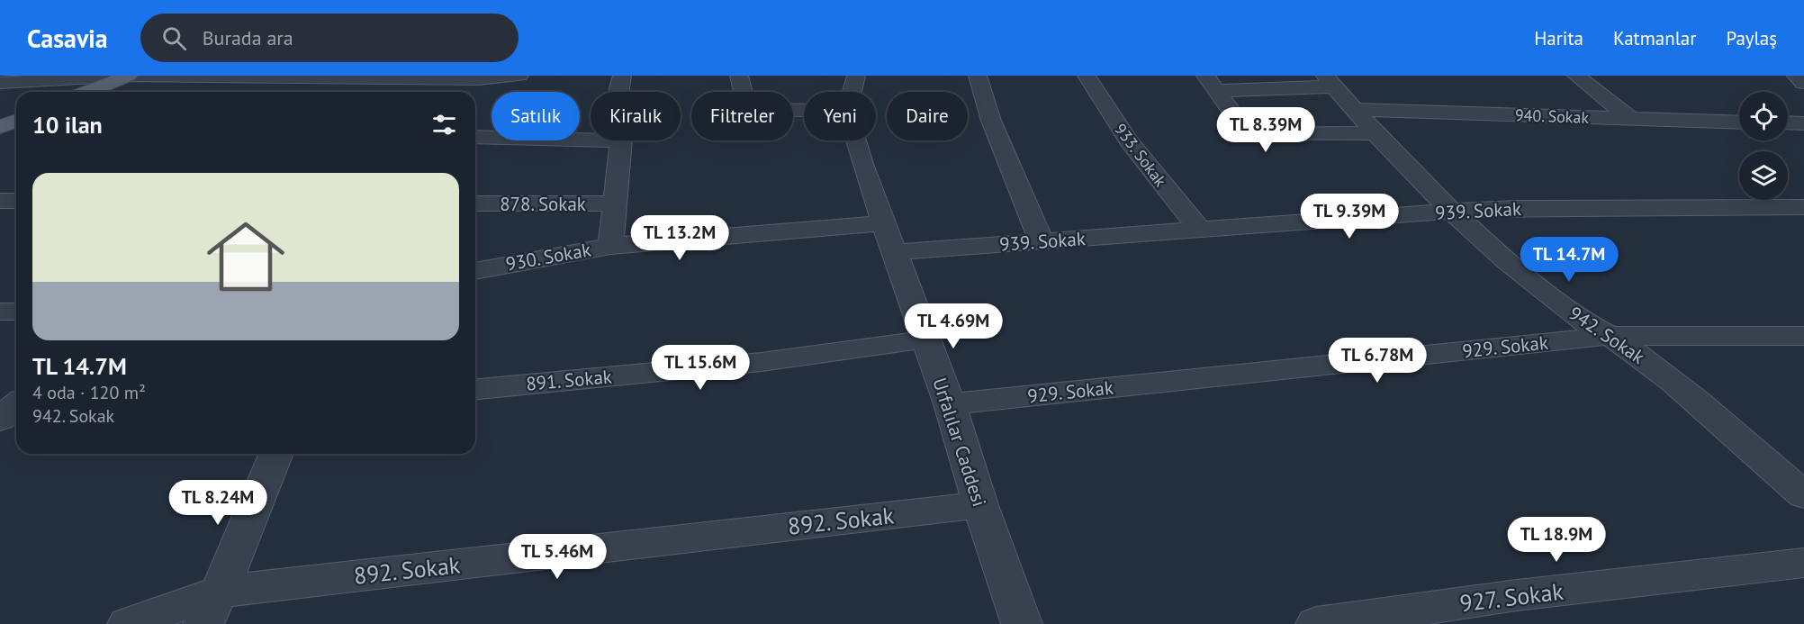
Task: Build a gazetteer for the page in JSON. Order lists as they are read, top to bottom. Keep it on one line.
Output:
{"streets":{"street":["940. Sokak","933. Sokak","878. Sokak","939. Sokak","930. Sokak","942. Sokak","929. Sokak","891. Sokak","Urfalılar Caddesi","892. Sokak","927. Sokak"]},"crossings":[["940. Sokak","942. Sokak"],["933. Sokak","939. Sokak"],["939. Sokak","942. Sokak"],["939. Sokak","Urfalılar Caddesi"],["930. Sokak","Urfalılar Caddesi"],["942. Sokak","929. Sokak"],["929. Sokak","Urfalılar Caddesi"],["891. Sokak","Urfalılar Caddesi"],["Urfalılar Caddesi","892. Sokak"]],"page":{"header":"Casavia","search":"Burada ara","nav":["Harita","Katmanlar","Paylaş"],"chip":["Satılık","Kiralık","Filtreler","Yeni","Daire"],"heading":"10 ilan","price":["TL 8.39M","TL 9.39M","TL 13.2M","TL 14.7M","TL 4.69M","TL 6.78M","TL 15.6M","TL 8.24M","TL 18.9M","TL 5.46M"],"list":[{"name":"TL 14.7M","note":"4 oda · 120 m² · 942. Sokak"}]}}
